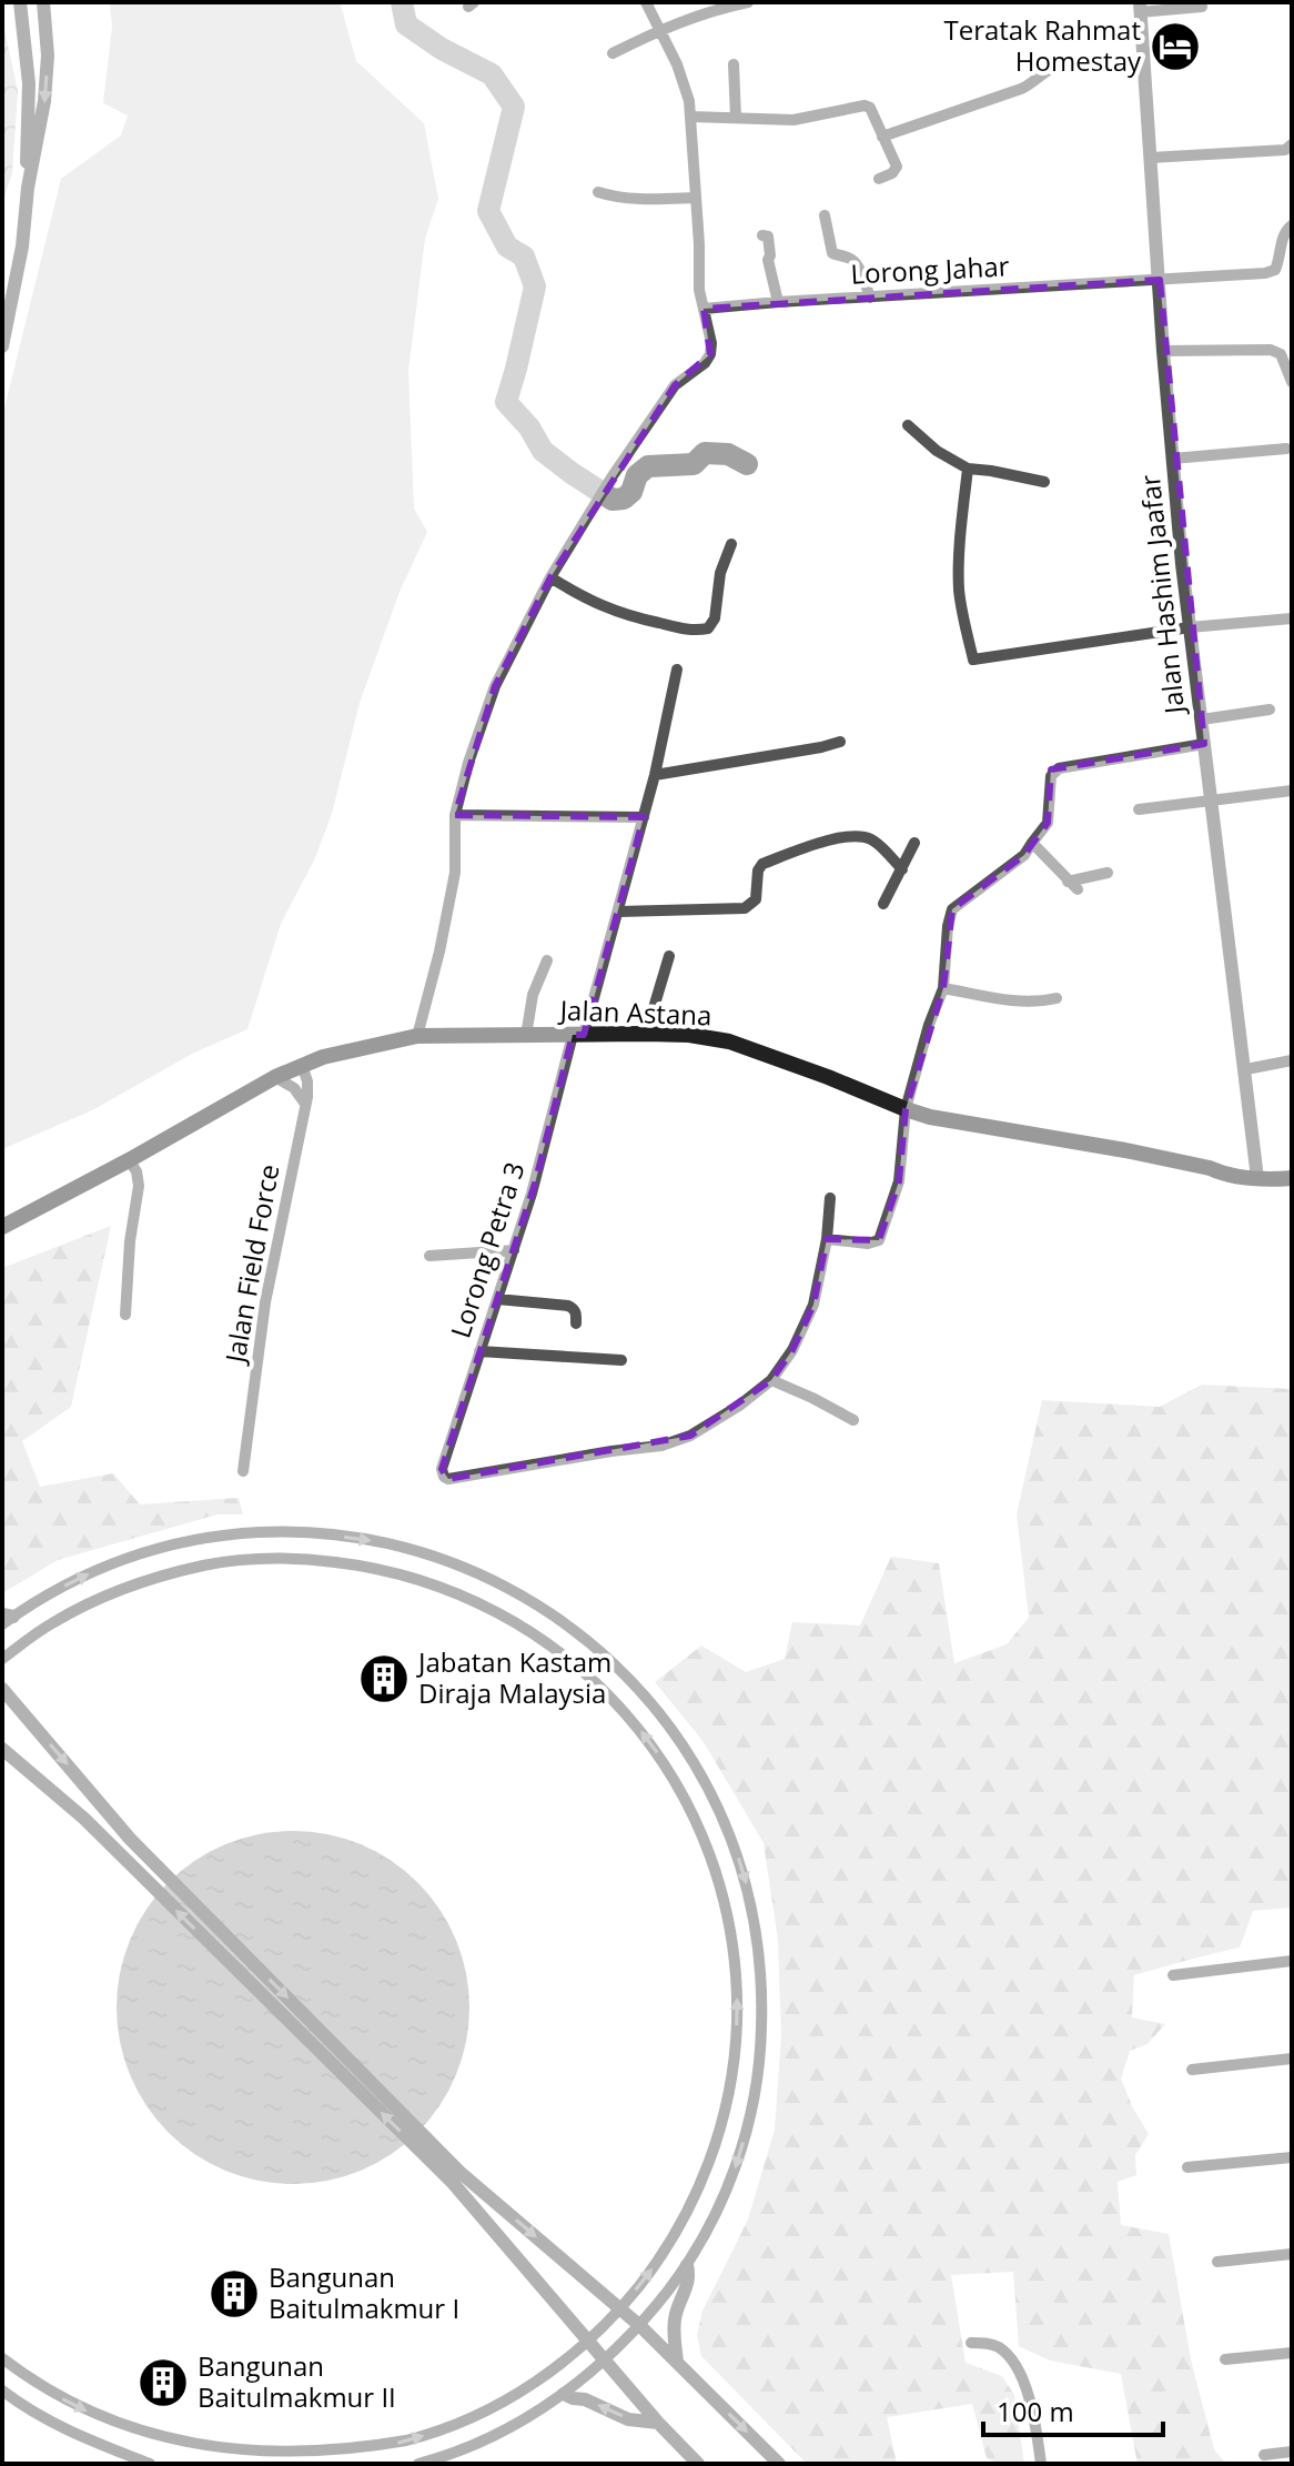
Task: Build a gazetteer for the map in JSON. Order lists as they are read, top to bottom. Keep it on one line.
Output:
{"streets":{"main road":["Jalan Astana"],"street":["Lorong Jahar","Jalan Hashim Jaafar","Lorong Petra 3","Jalan Field Force"]},"crossings":[["Lorong Jahar","Jalan Hashim Jaafar"],["Jalan Hashim Jaafar","Jalan Astana"],["Jalan Astana","Lorong Petra 3"],["Jalan Astana","Jalan Field Force"]],"places":{"hotel":["Teratak Rahmat Homestay"],"building":["Jabatan Kastam Diraja Malaysia","Bangunan Baitulmakmur I","Bangunan Baitulmakmur II"]},"scale_bar":"100 m"}
